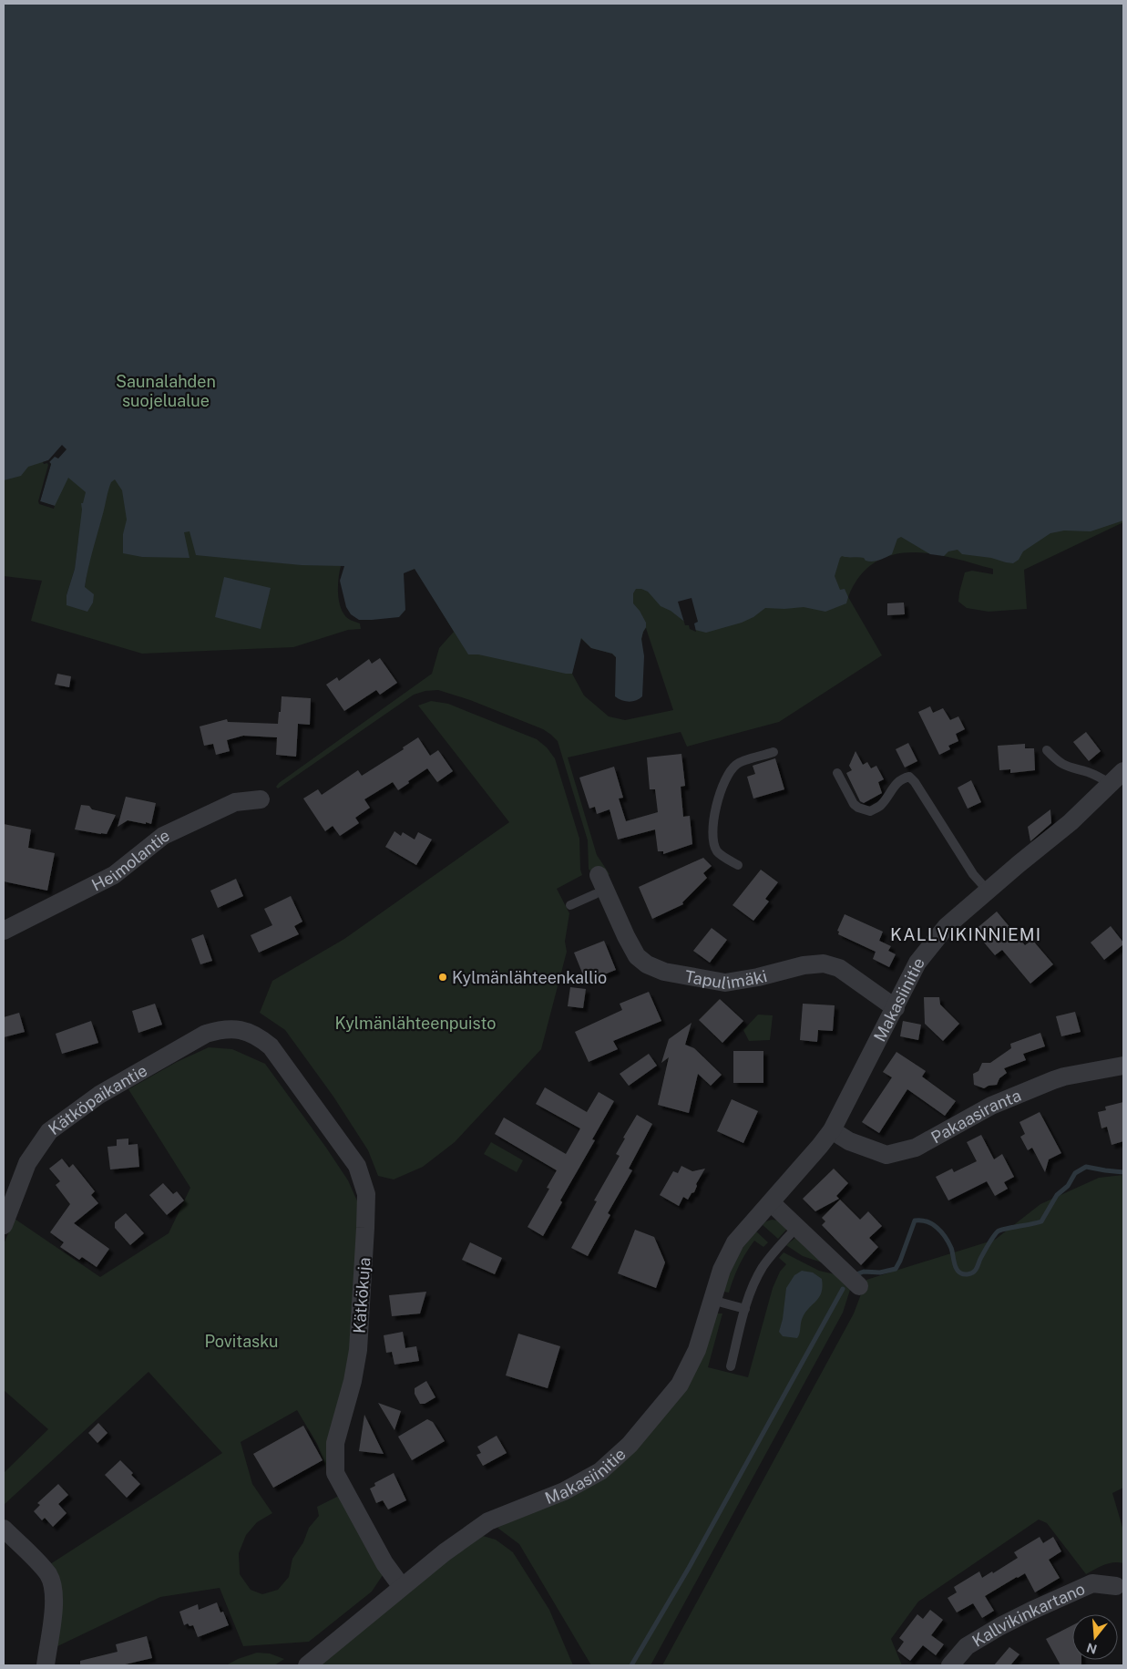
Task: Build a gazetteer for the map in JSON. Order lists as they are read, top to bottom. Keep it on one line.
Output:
{"streets":{"street":["Heimolantie","Tapulimäki","Makasiinitie","Kätköpaikantie","Pakaasiranta","Kätkökuja","Kallvikinkartano"]},"crossings":[["Tapulimäki","Makasiinitie"],["Makasiinitie","Pakaasiranta"],["Makasiinitie","Kätkökuja"],["Kätköpaikantie","Kätkökuja"]],"districts":["KALLVIKINNIEMI"],"parks":["Saunalahden suojelualue","Kylmänlähteenpuisto","Povitasku"],"places":["Kylmänlähteenkallio"],"north":"bottom"}
